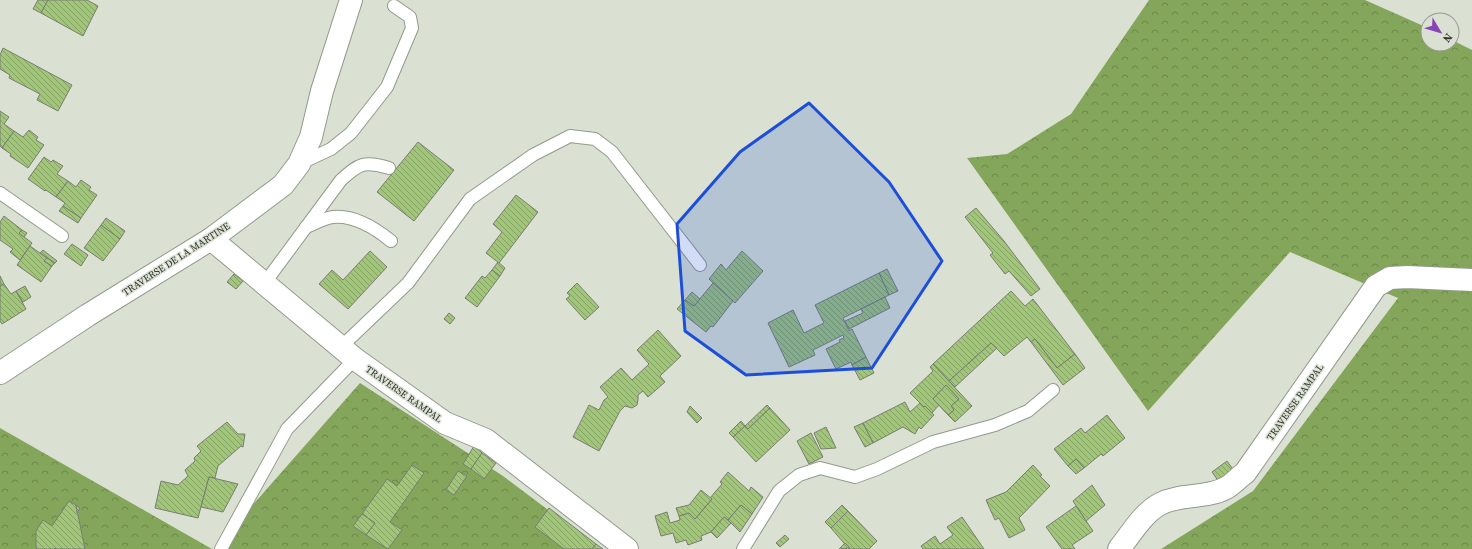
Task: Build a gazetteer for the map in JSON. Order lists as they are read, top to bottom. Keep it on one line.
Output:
{"streets":{"street":["TRAVERSE DE LA MARTINE","TRAVERSE RAMPAL"]},"crossings":[["TRAVERSE DE LA MARTINE","TRAVERSE RAMPAL"]],"north":"bottom right"}
